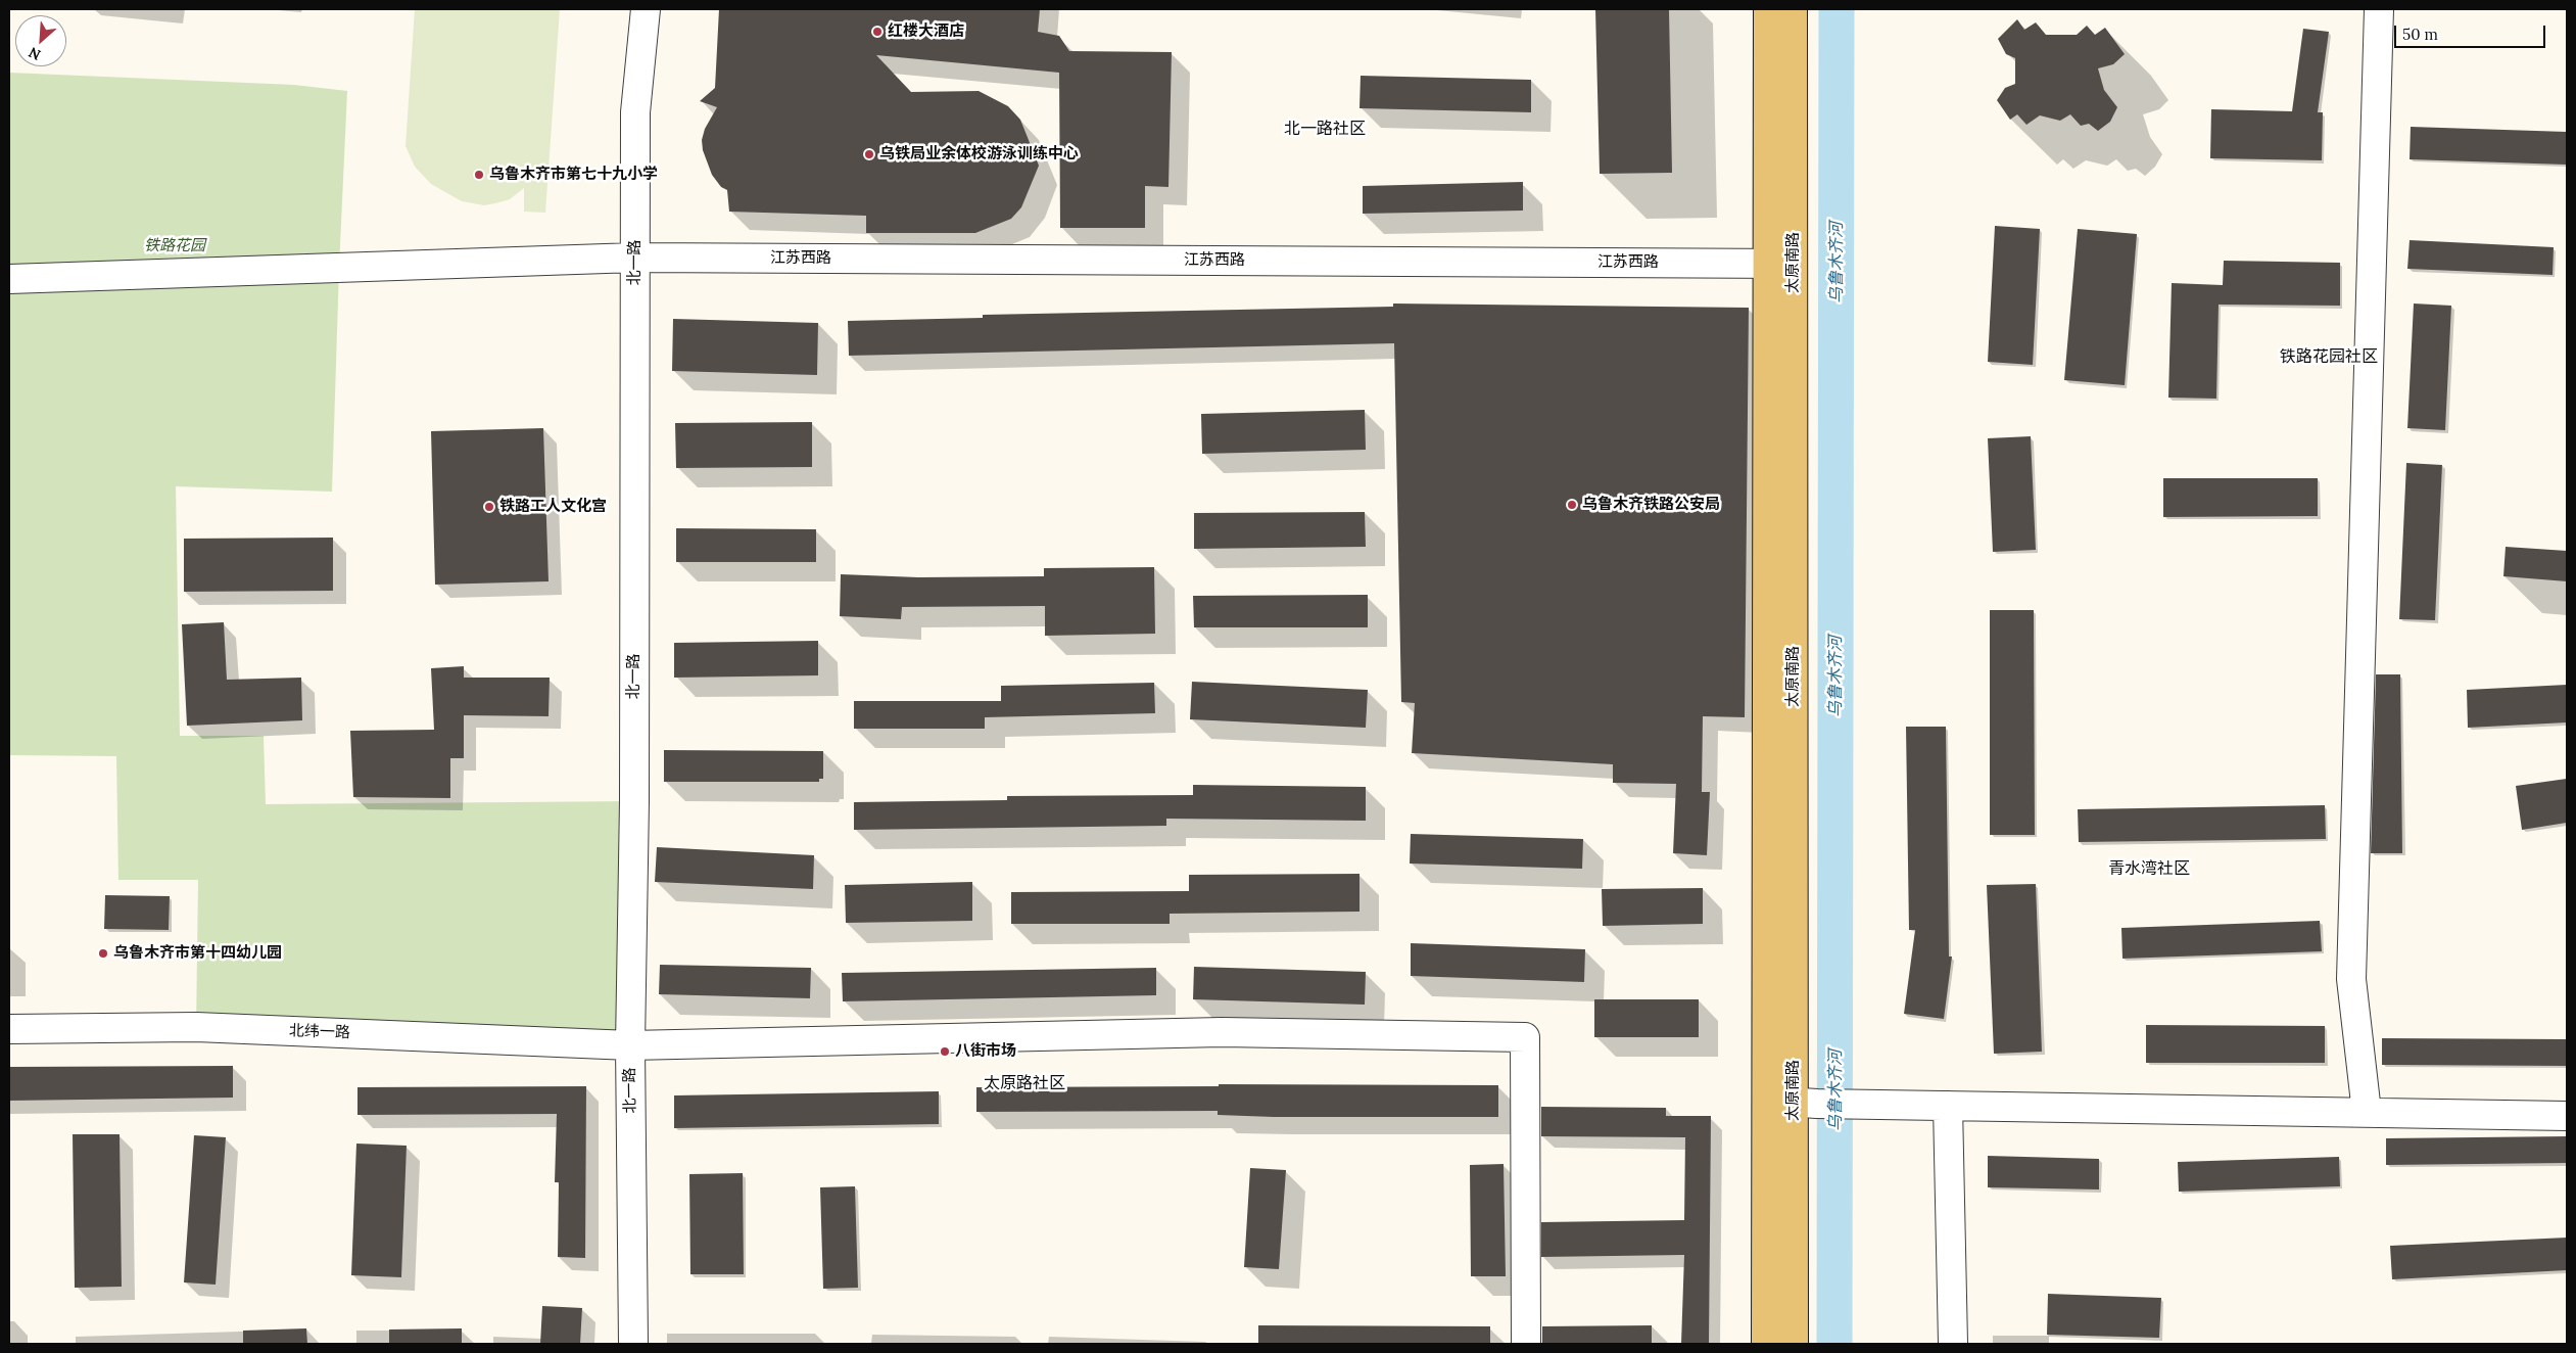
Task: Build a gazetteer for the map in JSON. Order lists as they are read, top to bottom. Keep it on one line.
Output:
{"streets":{"main road":["太原南路"],"street":["江苏西路","北一路","北纬一路"]},"crossings":[["江苏西路","北一路"],["江苏西路","太原南路"],["北一路","北纬一路"]],"districts":["北一路社区","铁路花园社区","青水湾社区","太原路社区"],"water":["乌鲁木齐河"],"parks":["铁路花园"],"places":["红楼大酒店","乌铁局业余体校游泳训练中心","乌鲁木齐市第七十九小学","乌鲁木齐铁路公安局","铁路工人文化宫","乌鲁木齐市第十四幼儿园","八街市场"],"scale_bar":"50 m","north":"bottom left"}
